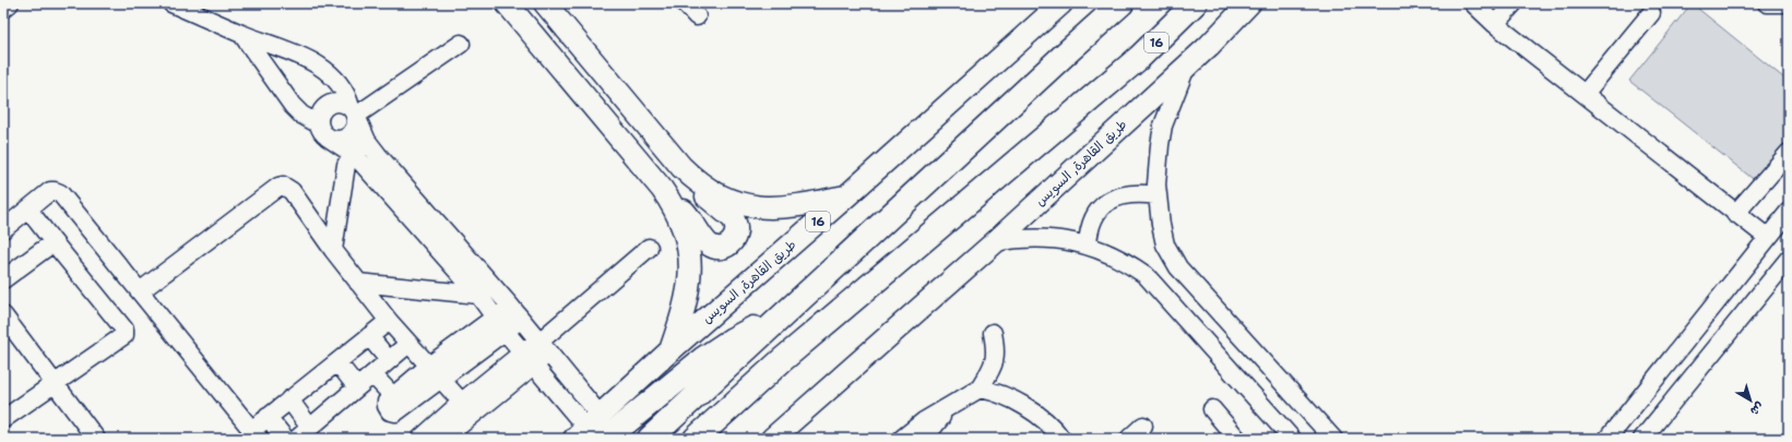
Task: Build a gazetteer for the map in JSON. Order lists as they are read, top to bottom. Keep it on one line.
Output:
{"streets":{"highway":["16"],"main road":["طريق القاهرة, السويس"]},"north":"bottom right"}
